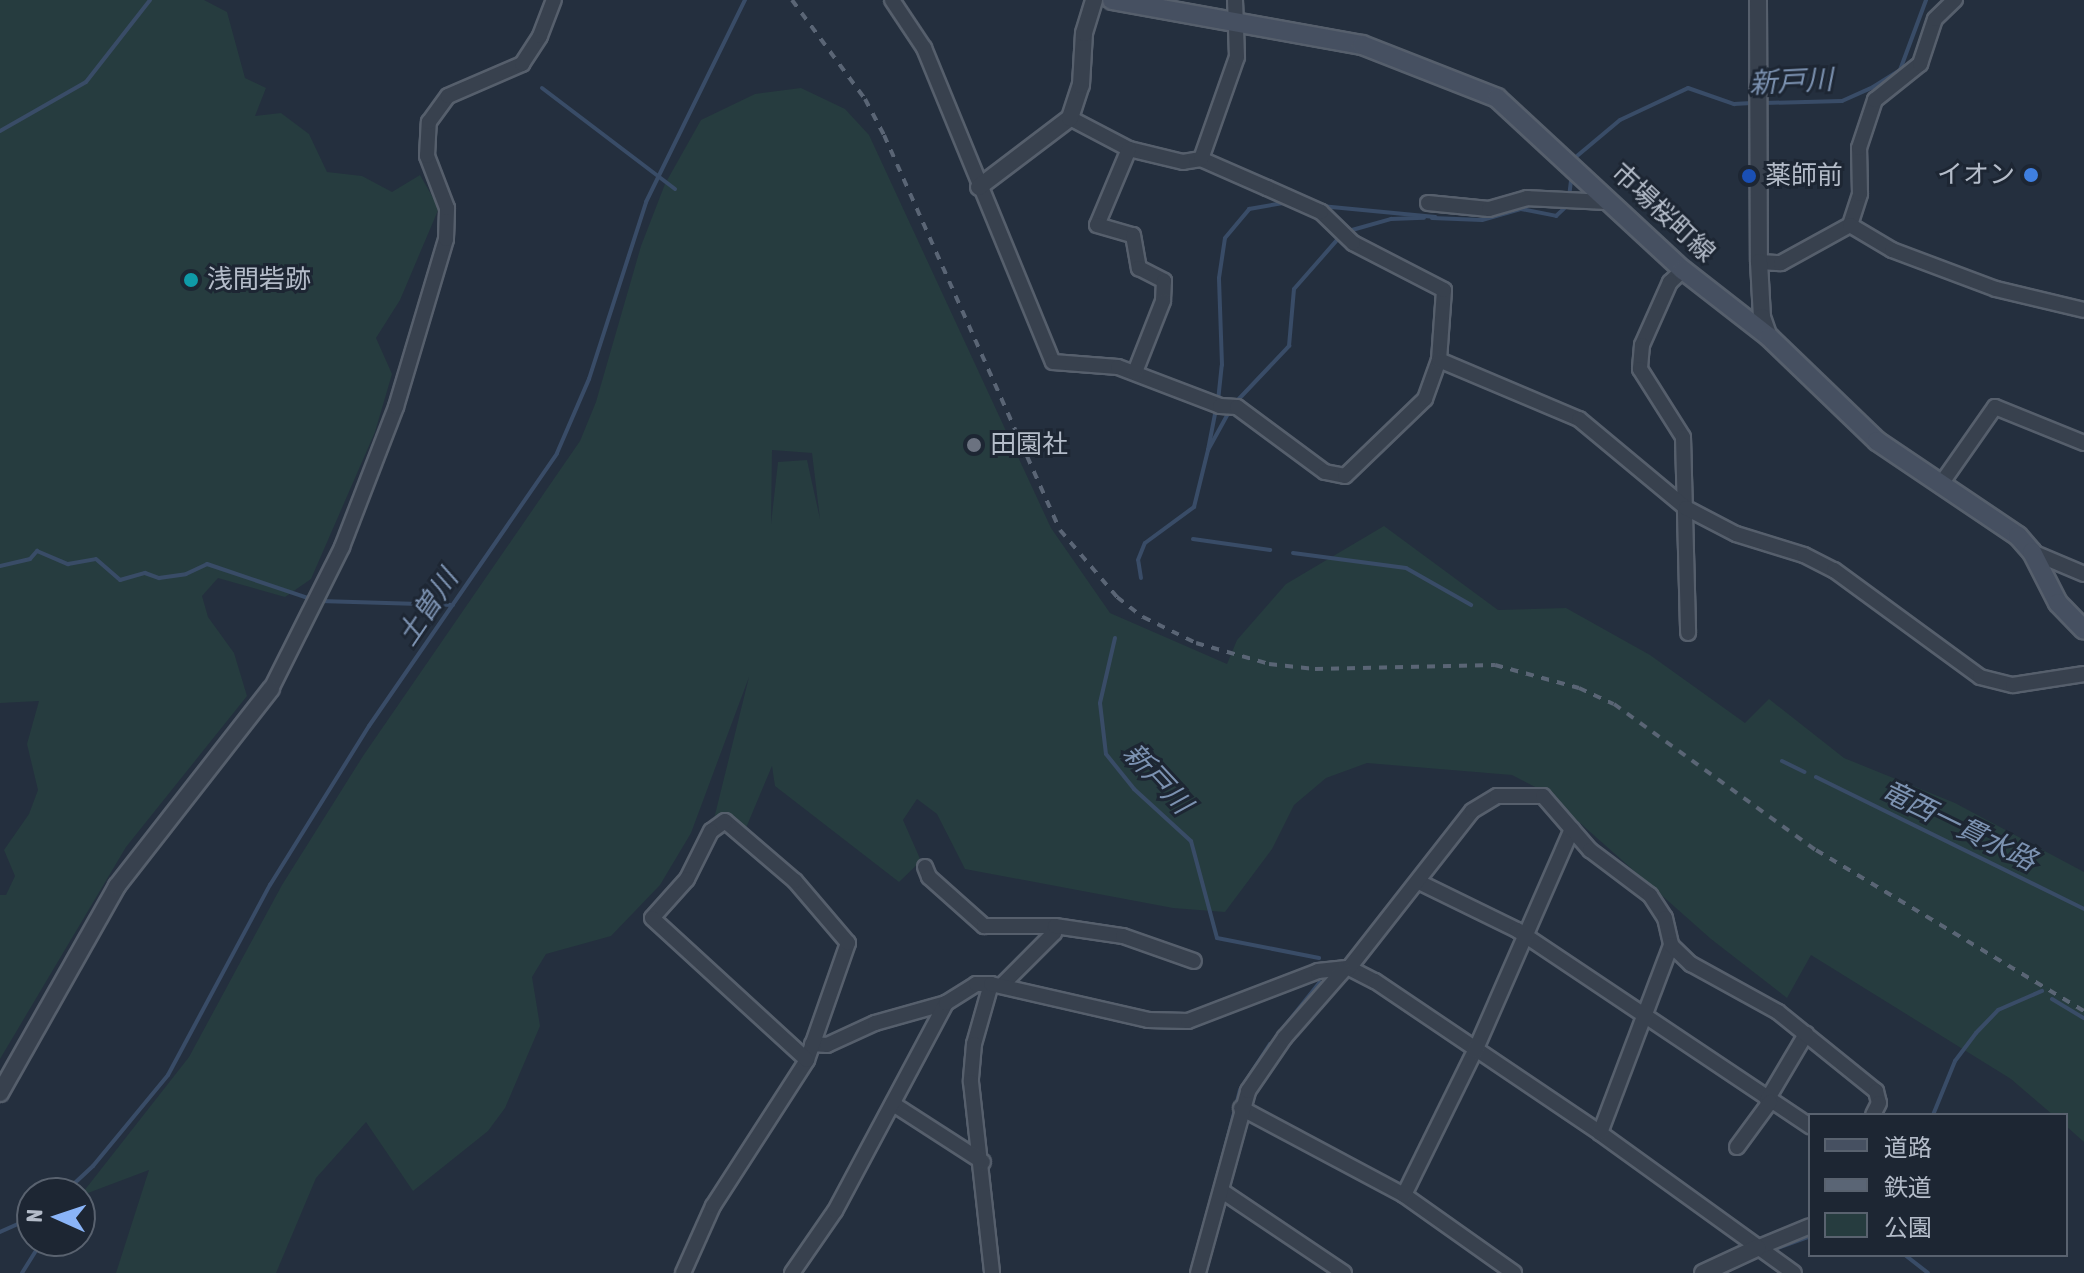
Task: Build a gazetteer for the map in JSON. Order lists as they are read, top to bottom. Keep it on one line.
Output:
{"streets":{"main road":["市場桜町線"]},"water":["新戸川","土曽川","竜西一貫水路"],"places":["イオン","薬師前","浅間砦跡","田園社"],"legend":["道路","鉄道","公園"],"north":"left"}
